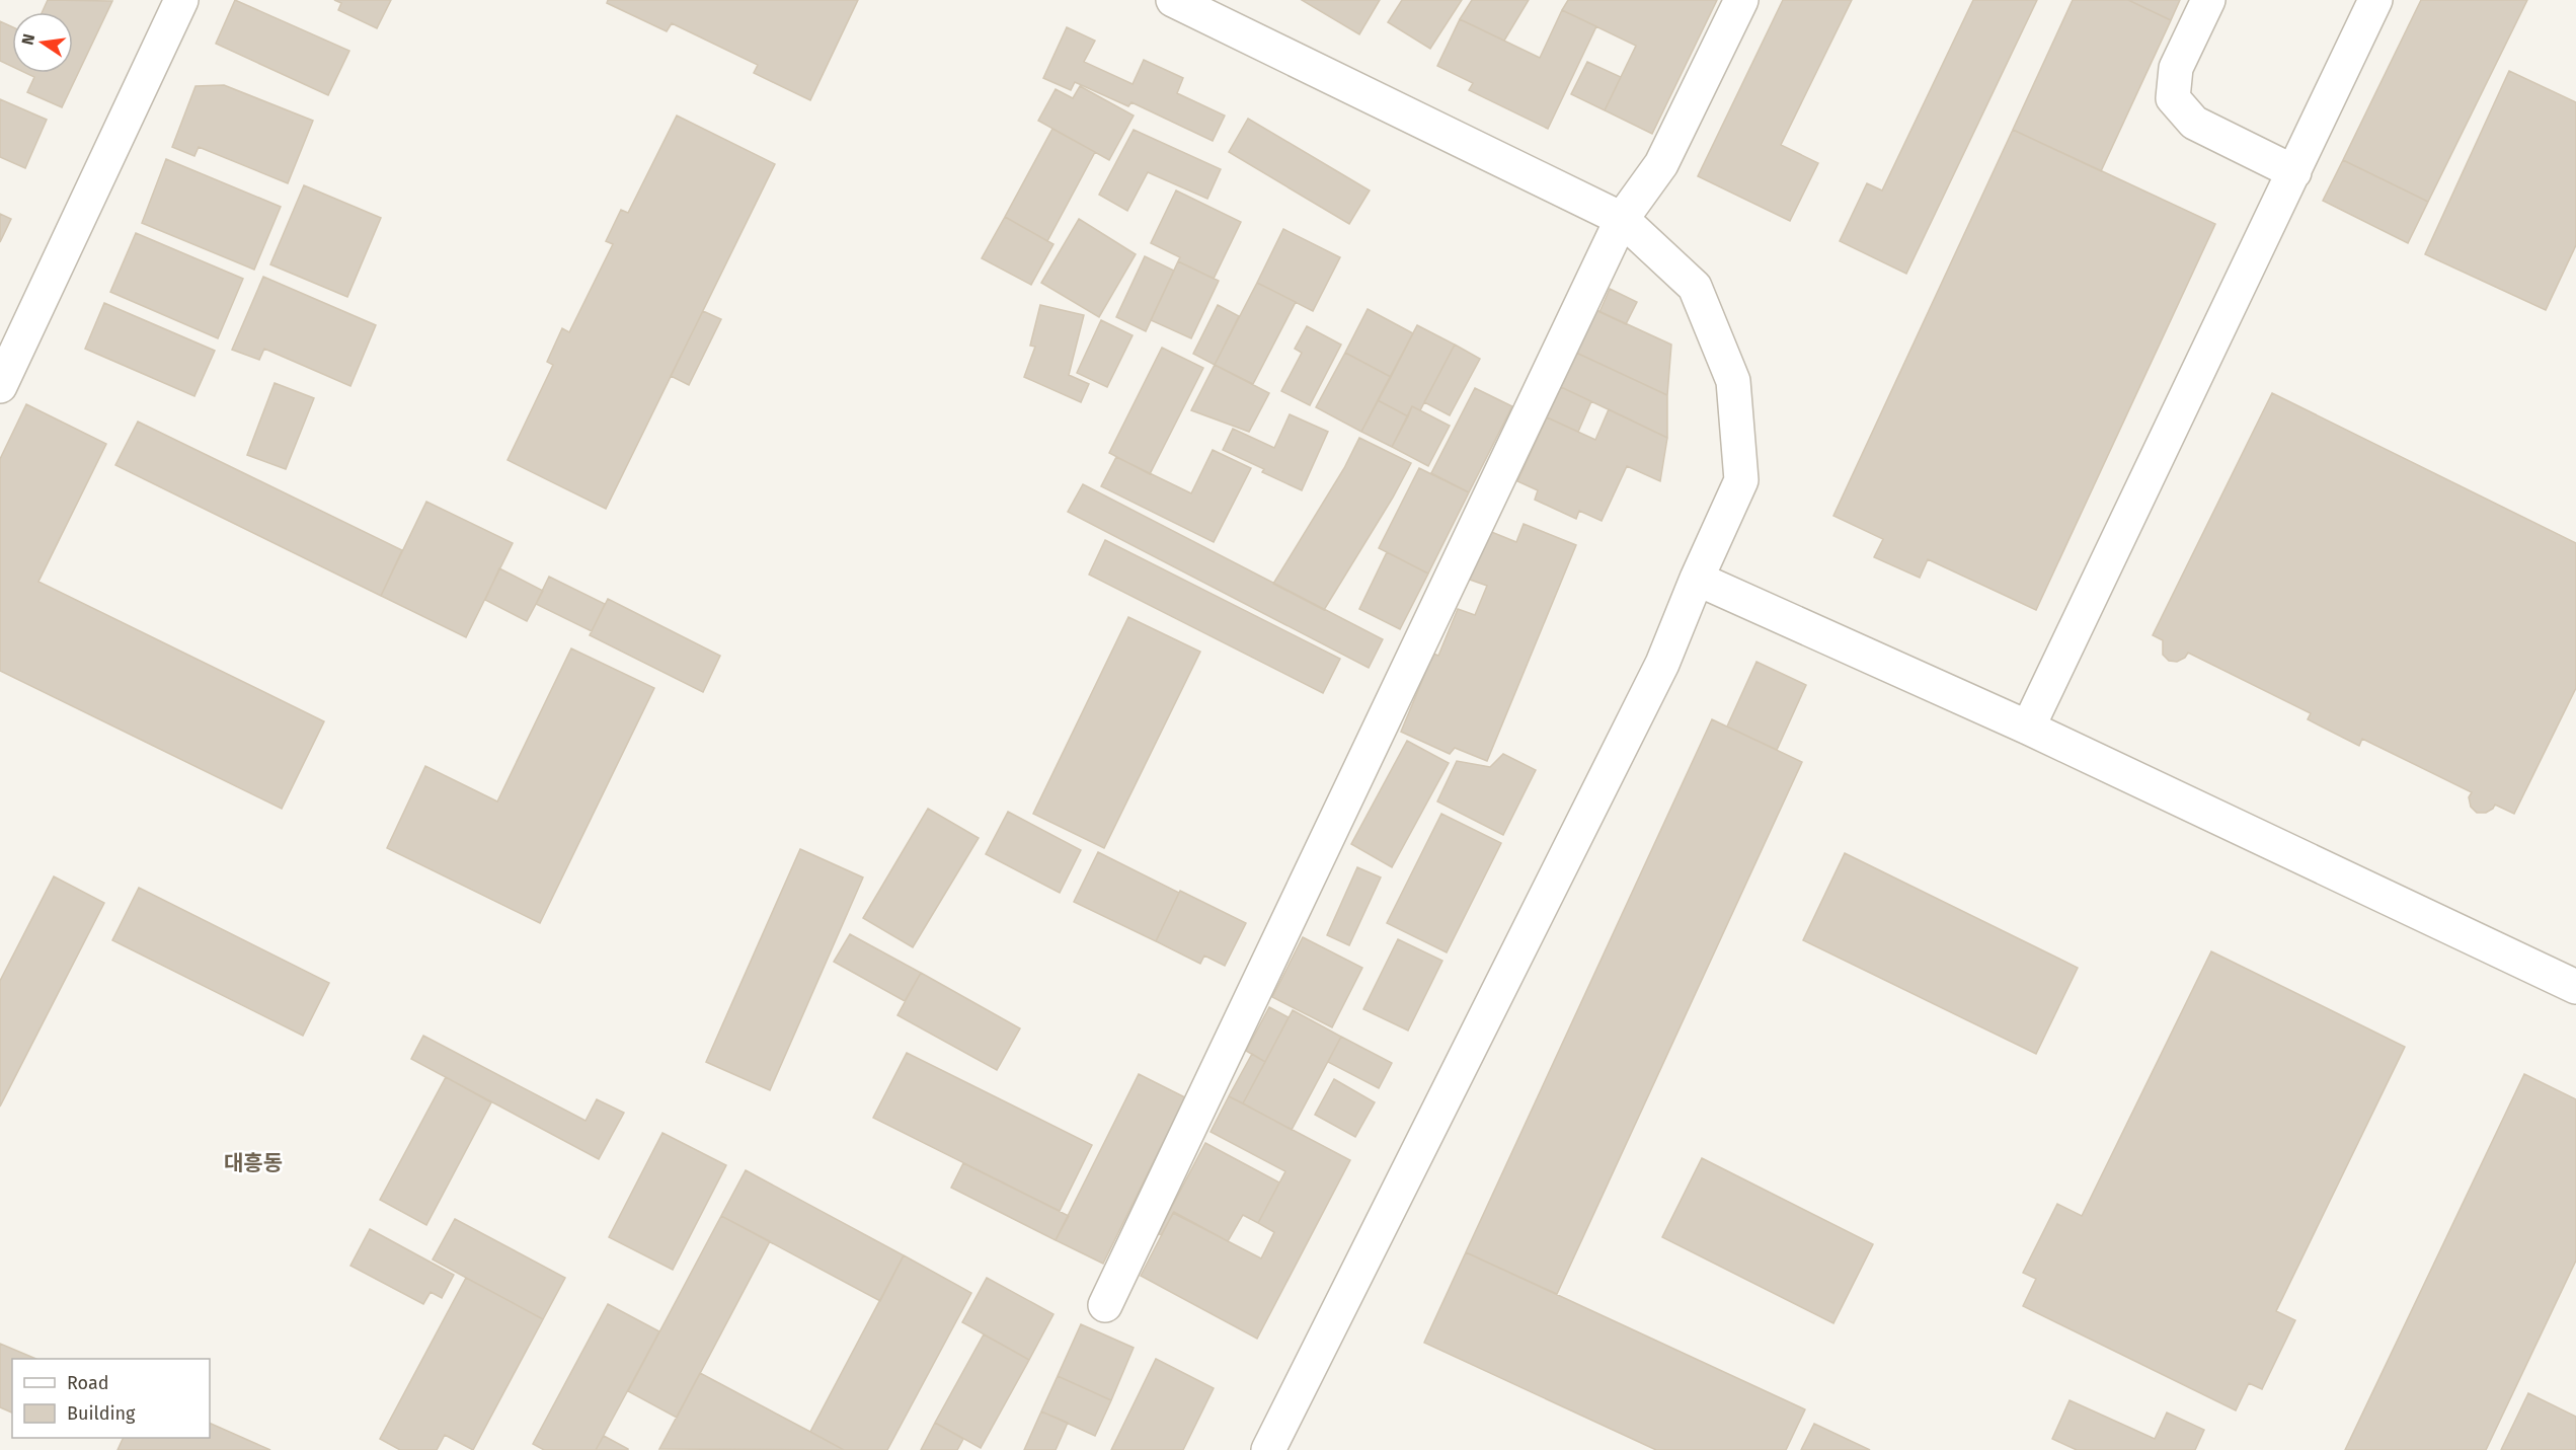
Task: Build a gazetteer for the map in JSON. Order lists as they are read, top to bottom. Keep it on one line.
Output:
{"districts":["대흥동"],"legend":["Road","Building"],"north":"left"}
